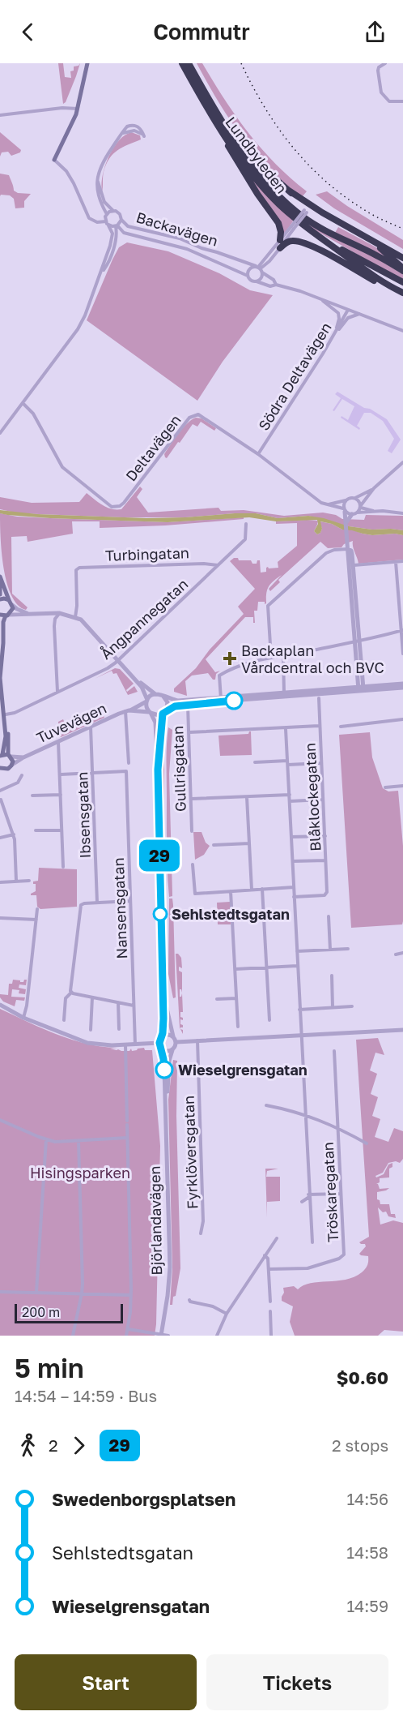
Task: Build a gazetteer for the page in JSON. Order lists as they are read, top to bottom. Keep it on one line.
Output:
{"streets":{"highway":["Lundbyleden"],"main road":["Tuvevägen"],"street":["Backavägen","Södra Deltavägen","Deltavägen","Turbingatan","Ångpannegatan","Gullrisgatan","Blåklockegatan","Ibsensgatan","Nansensgatan","Fyrklöversgatan","Tröskaregatan","Björlandavägen"]},"crossings":[["Backavägen","Södra Deltavägen"],["Södra Deltavägen","Deltavägen"],["Turbingatan","Ångpannegatan"],["Tuvevägen","Ibsensgatan"],["Tuvevägen","Björlandavägen"],["Ibsensgatan","Nansensgatan"]],"parks":["Hisingsparken"],"places":{"health":["Backaplan Vårdcentral och BVC"],"other":["Sehlstedtsgatan","Wieselgrensgatan"]},"lines":["bus line 29"],"scale_bar":"200 m","page":{"header":"Commutr","on_map":"29","scale":"200 m","heading":["5 min","14:54 – 14:59 · Bus","$0.60"],"legs":["2","29","2 stops"],"list":[{"name":"Swedenborgsplatsen","value":"14:56"},{"name":"Sehlstedtsgatan","value":"14:58"},{"name":"Wieselgrensgatan","value":"14:59"}],"buttons":["Start","Tickets"]}}
